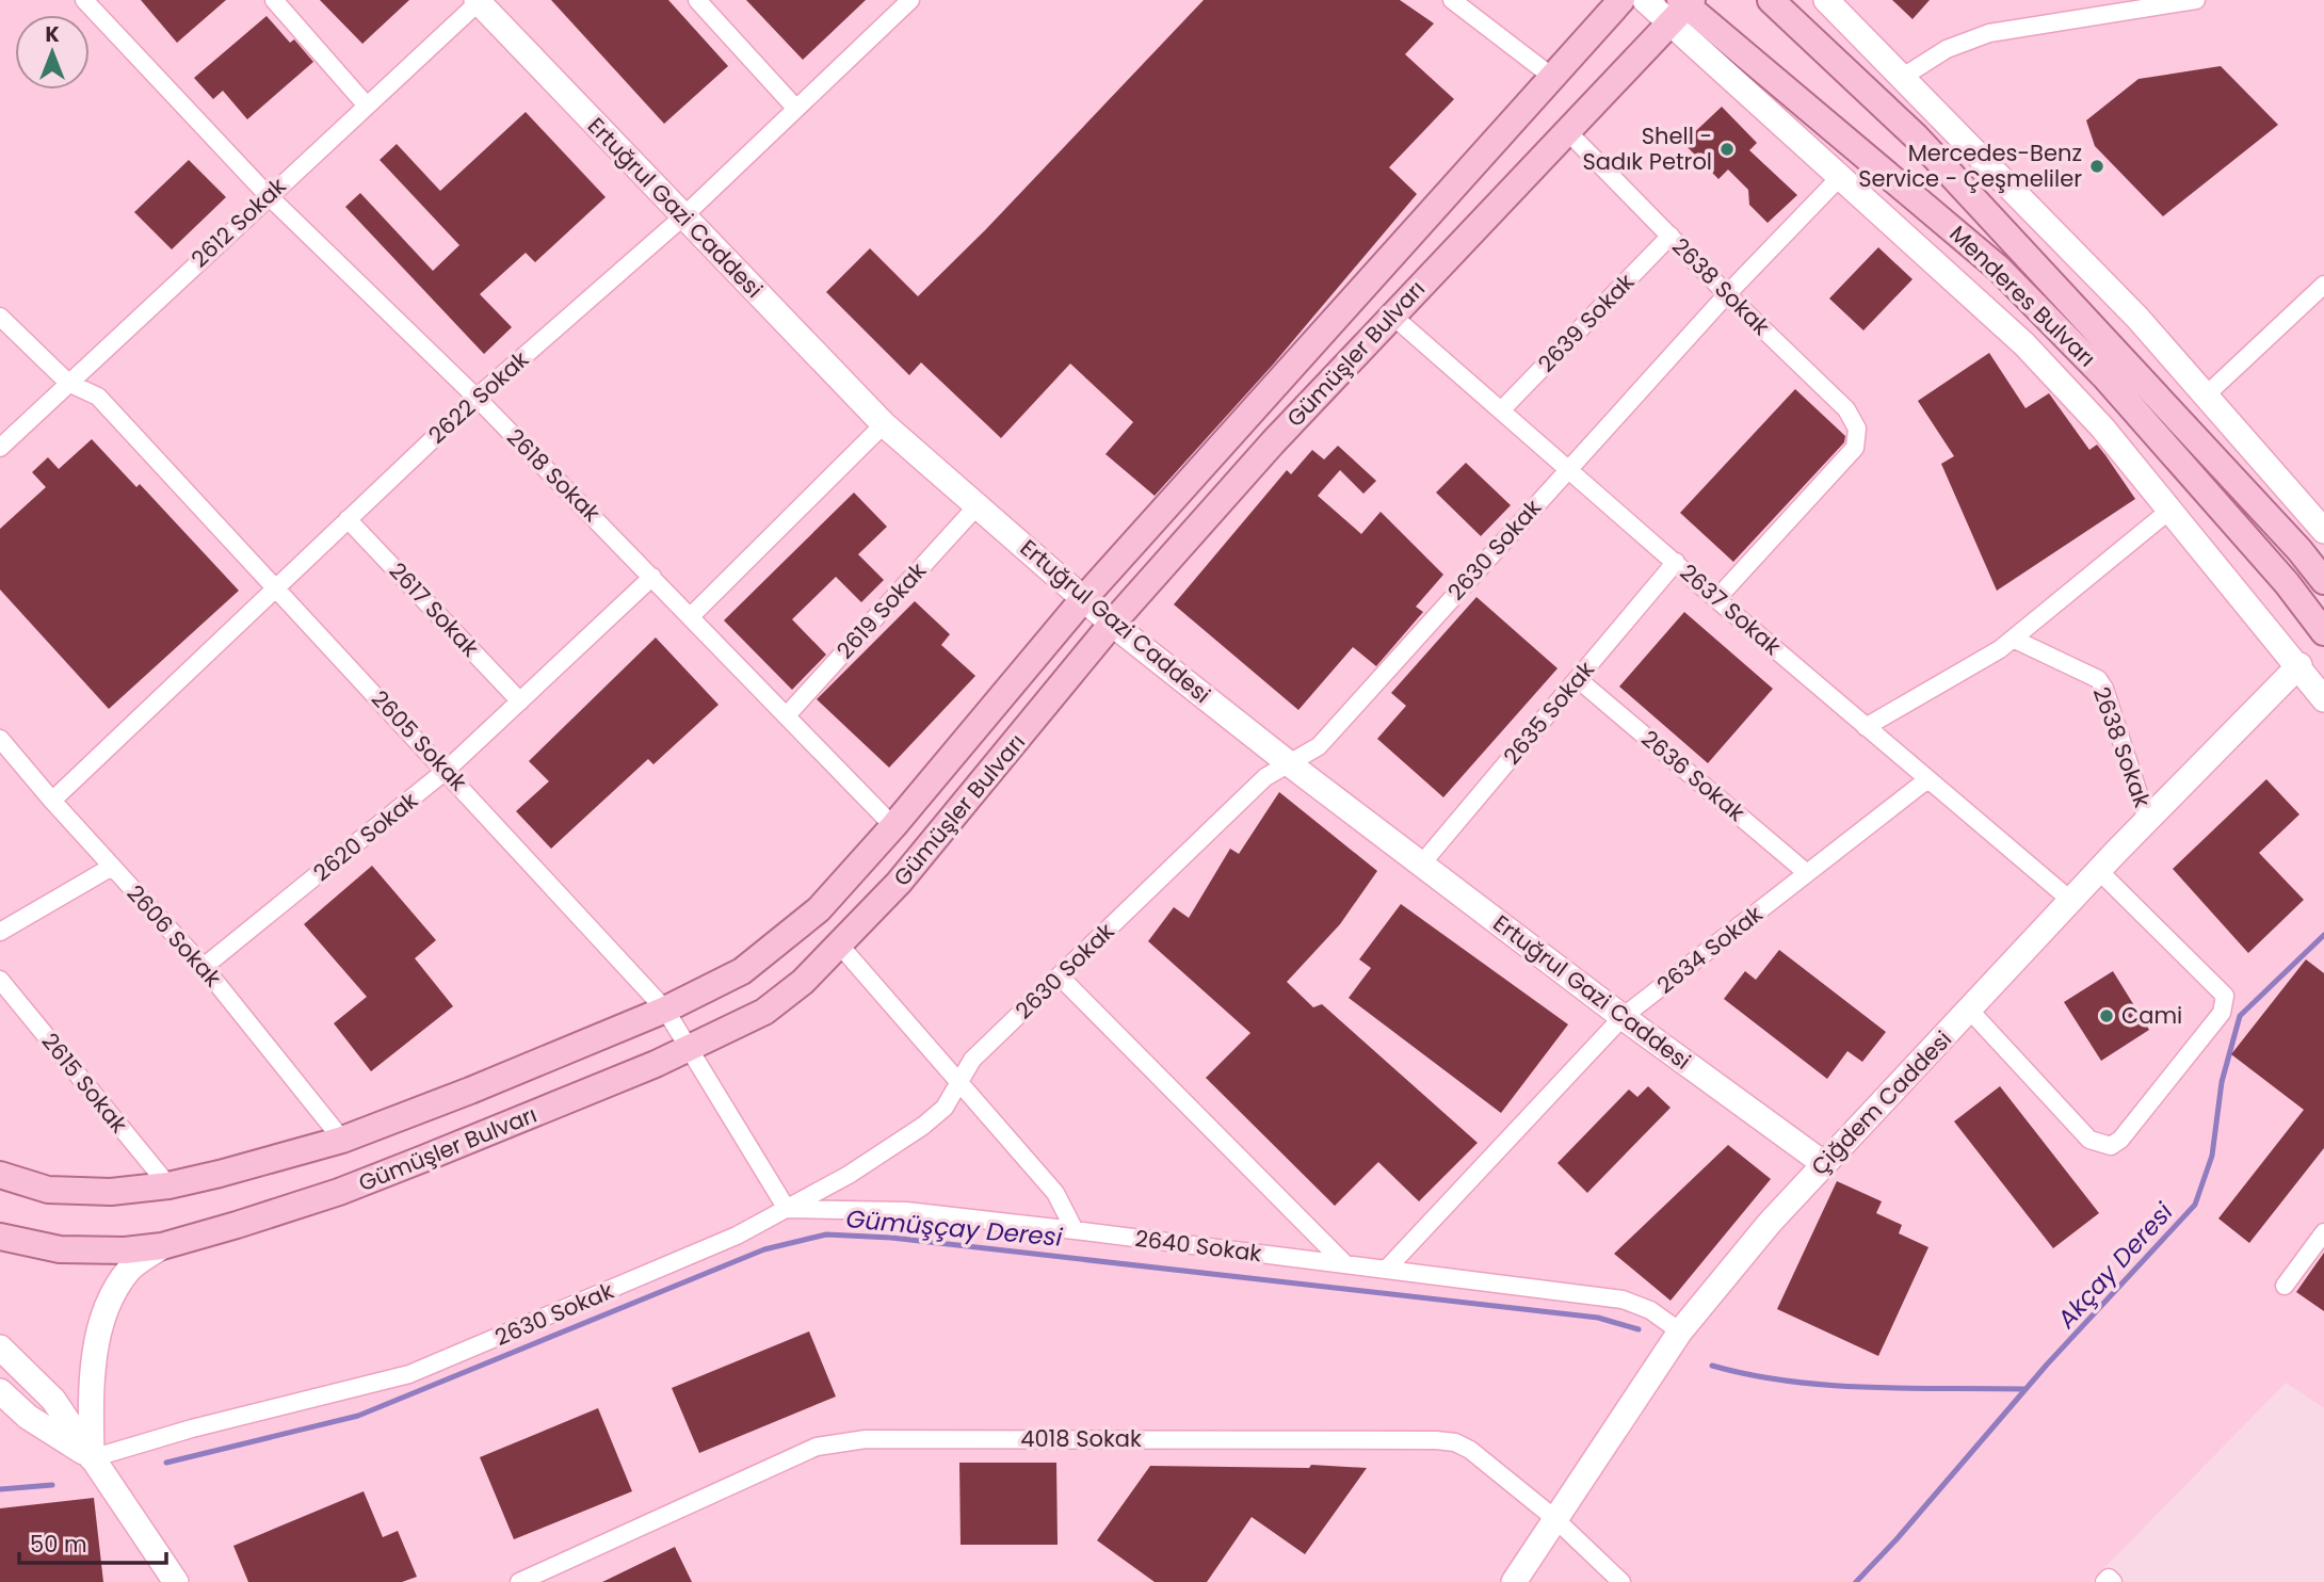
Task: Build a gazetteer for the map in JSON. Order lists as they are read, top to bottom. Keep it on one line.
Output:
{"streets":{"main road":["Ertuğrul Gazi Caddesi","Menderes Bulvarı","Gümüşler Bulvarı","Çiğdem Caddesi"],"street":["2612 Sokak","2638 Sokak","2639 Sokak","2622 Sokak","2618 Sokak","2630 Sokak","2617 Sokak","2637 Sokak","2619 Sokak","2635 Sokak","2605 Sokak","2636 Sokak","2620 Sokak","2606 Sokak","2634 Sokak","2615 Sokak","2640 Sokak","4018 Sokak"]},"crossings":[["Ertuğrul Gazi Caddesi","2612 Sokak"],["Ertuğrul Gazi Caddesi","Gümüşler Bulvarı"],["Ertuğrul Gazi Caddesi","2622 Sokak"],["Ertuğrul Gazi Caddesi","2630 Sokak"],["Ertuğrul Gazi Caddesi","2619 Sokak"],["Ertuğrul Gazi Caddesi","2635 Sokak"],["Ertuğrul Gazi Caddesi","2634 Sokak"],["Ertuğrul Gazi Caddesi","Çiğdem Caddesi"],["2612 Sokak","2618 Sokak"],["2612 Sokak","2605 Sokak"],["2638 Sokak","2639 Sokak"],["2638 Sokak","Gümüşler Bulvarı"],["2638 Sokak","2630 Sokak"],["2638 Sokak","2637 Sokak"],["2638 Sokak","Çiğdem Caddesi"],["Menderes Bulvarı","Gümüşler Bulvarı"],["2639 Sokak","2637 Sokak"],["Gümüşler Bulvarı","2618 Sokak"],["Gümüşler Bulvarı","2637 Sokak"],["Gümüşler Bulvarı","2605 Sokak"],["Gümüşler Bulvarı","2606 Sokak"],["Gümüşler Bulvarı","2615 Sokak"],["2622 Sokak","2618 Sokak"],["2622 Sokak","2617 Sokak"],["2622 Sokak","2605 Sokak"],["2622 Sokak","2606 Sokak"],["2618 Sokak","2619 Sokak"],["2618 Sokak","2620 Sokak"],["2630 Sokak","2637 Sokak"],["2630 Sokak","2605 Sokak"],["2630 Sokak","2640 Sokak"],["2617 Sokak","2620 Sokak"],["2637 Sokak","2635 Sokak"],["2637 Sokak","2634 Sokak"],["2637 Sokak","Çiğdem Caddesi"],["2635 Sokak","2636 Sokak"],["2605 Sokak","2620 Sokak"],["2605 Sokak","2640 Sokak"],["2636 Sokak","2634 Sokak"],["2620 Sokak","2606 Sokak"],["2634 Sokak","2640 Sokak"],["Çiğdem Caddesi","2640 Sokak"],["Çiğdem Caddesi","4018 Sokak"]],"water":["Gümüşçay Deresi","Akçay Deresi"],"places":["Shell - Sadık Petrol","Mercedes-Benz Service - Çeşmeliler","Cami"],"scale_bar":"50 m","north":"top"}
